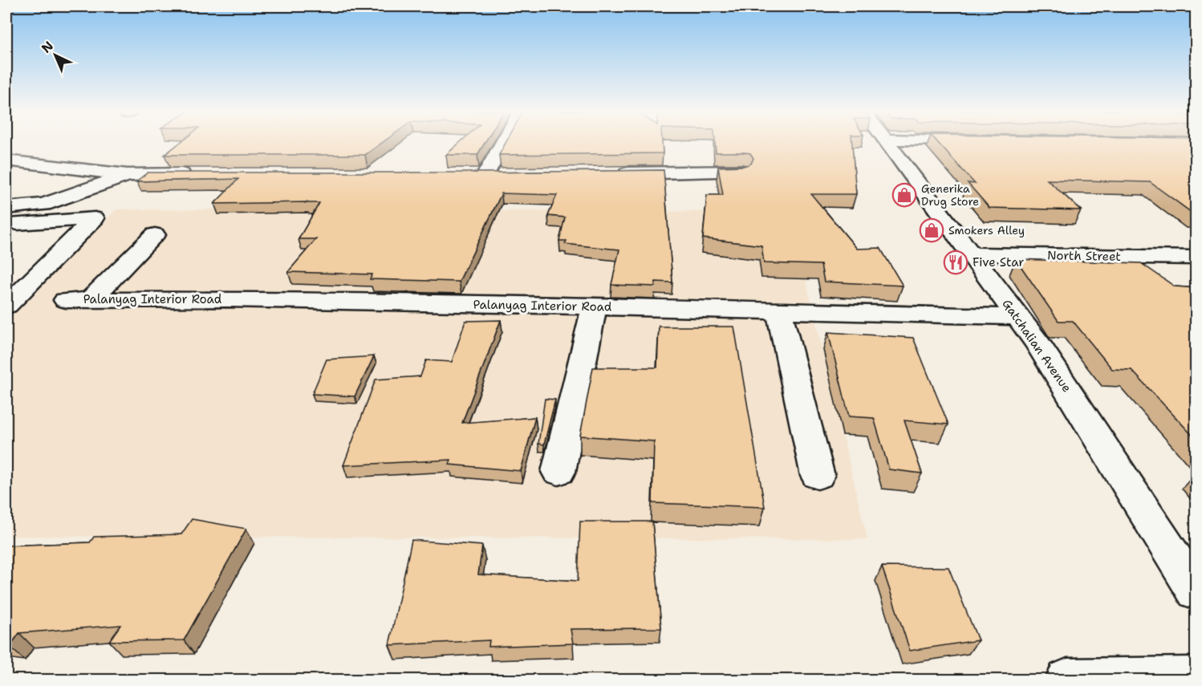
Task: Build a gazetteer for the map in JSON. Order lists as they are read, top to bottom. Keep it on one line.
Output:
{"streets":{"street":["North Street","Palanyag Interior Road","Gatchalian Avenue"]},"crossings":[["North Street","Gatchalian Avenue"],["Palanyag Interior Road","Gatchalian Avenue"]],"places":{"shop":["Generika Drug Store","Smokers Alley"],"restaurant":["Five Star"]},"north":"top left"}
